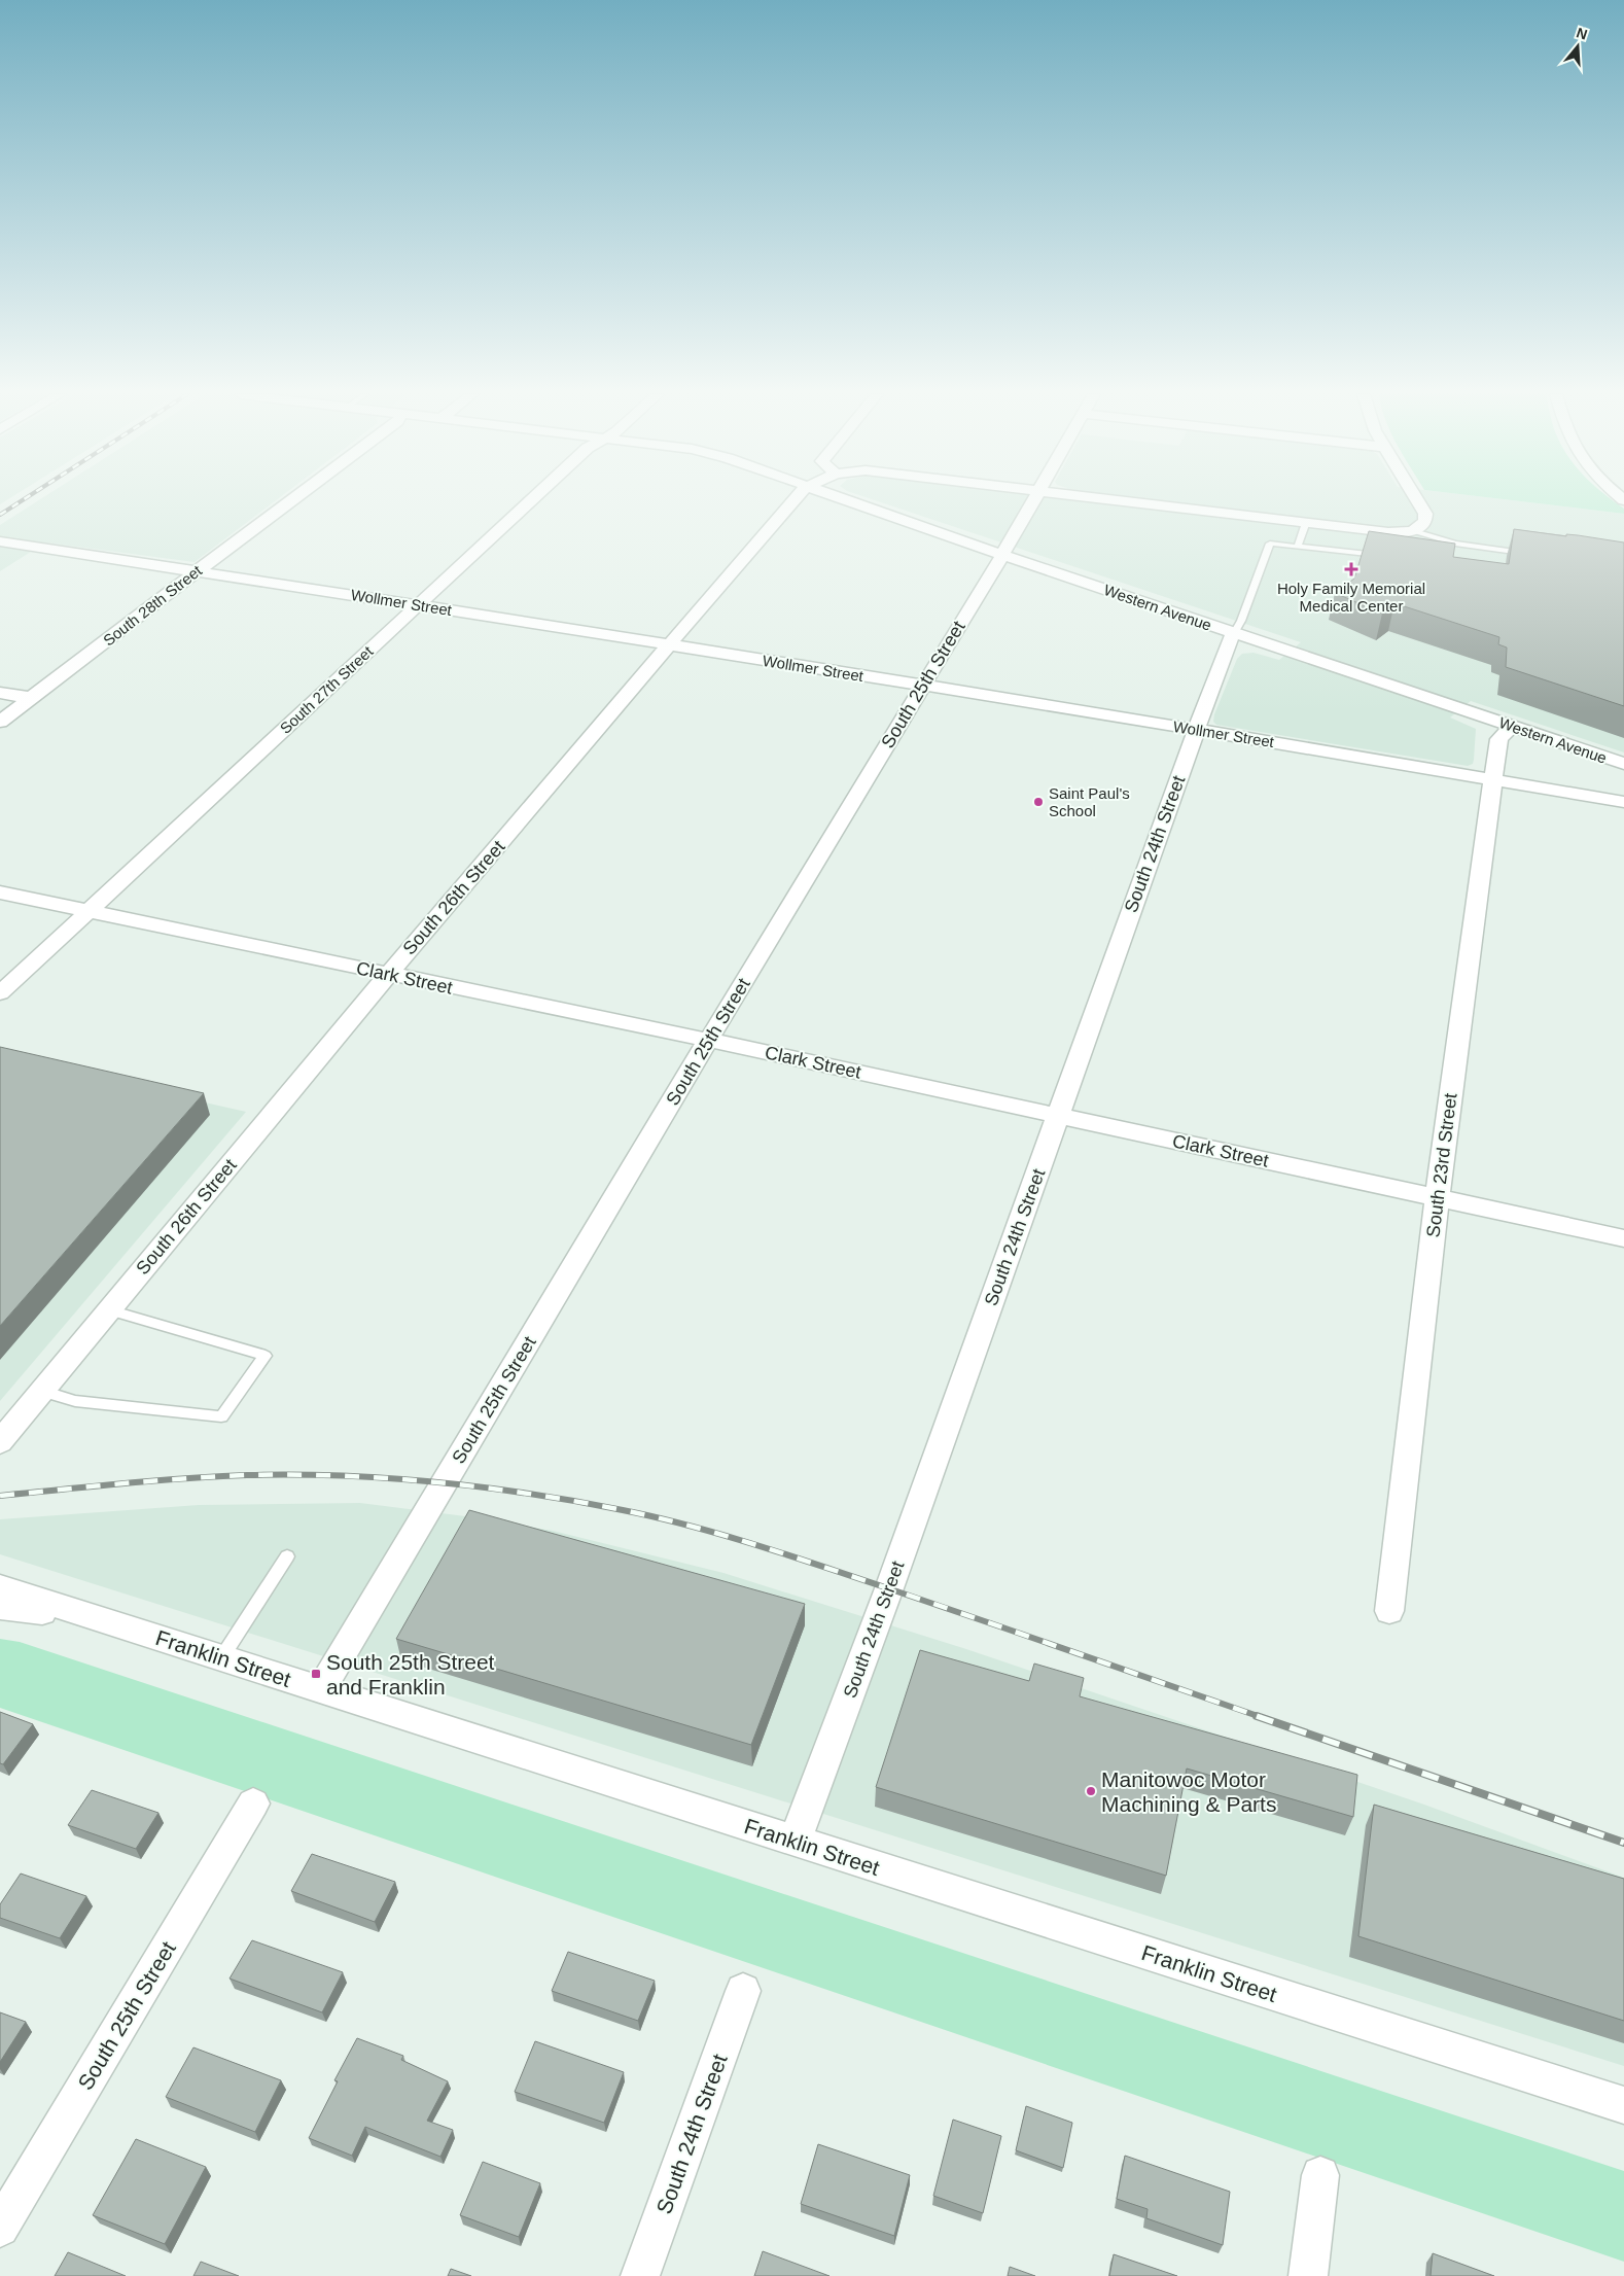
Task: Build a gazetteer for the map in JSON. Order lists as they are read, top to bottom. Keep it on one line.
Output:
{"streets":{"street":["Wollmer Street","South 28th Street","Western Avenue","South 25th Street","South 27th Street","South 24th Street","South 26th Street","Clark Street","South 23rd Street","Franklin Street"]},"crossings":[["Wollmer Street","South 28th Street"],["Wollmer Street","South 25th Street"],["Wollmer Street","South 27th Street"],["Wollmer Street","South 24th Street"],["Wollmer Street","South 26th Street"],["Wollmer Street","South 23rd Street"],["Western Avenue","South 25th Street"],["Western Avenue","South 24th Street"],["Western Avenue","South 23rd Street"],["South 25th Street","Clark Street"],["South 25th Street","Franklin Street"],["South 27th Street","Clark Street"],["South 24th Street","Clark Street"],["South 24th Street","Franklin Street"],["South 26th Street","Clark Street"],["Clark Street","South 23rd Street"]],"places":{"health":["Holy Family Memorial Medical Center"],"other":["Saint Paul's School","Manitowoc Motor Machining & Parts"],"transit":["South 25th Street and Franklin"]},"north":"top"}
